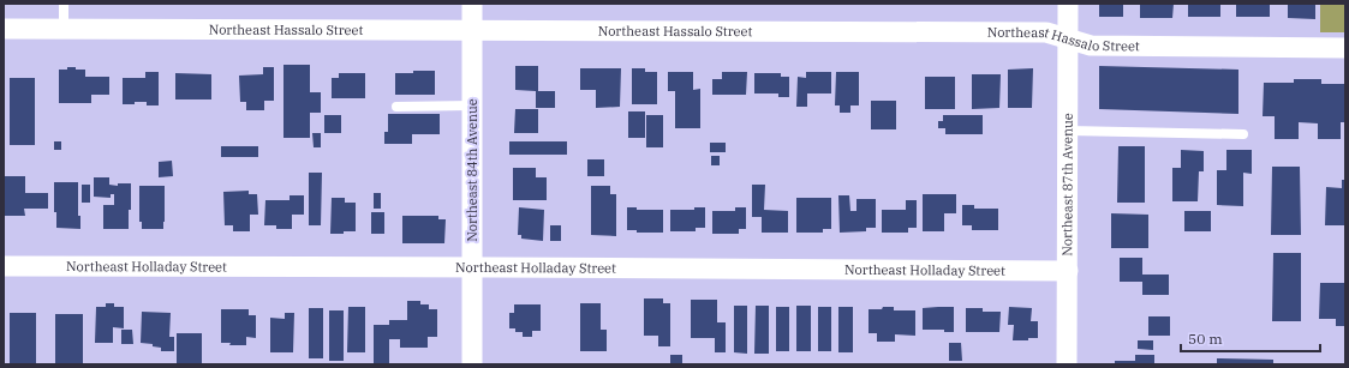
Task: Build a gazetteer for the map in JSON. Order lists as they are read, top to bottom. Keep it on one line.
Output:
{"streets":{"street":["Northeast Hassalo Street","Northeast 84th Avenue","Northeast 87th Avenue","Northeast Holladay Street"]},"crossings":[["Northeast Hassalo Street","Northeast 84th Avenue"],["Northeast Hassalo Street","Northeast 87th Avenue"],["Northeast 84th Avenue","Northeast Holladay Street"],["Northeast 87th Avenue","Northeast Holladay Street"]],"scale_bar":"50 m"}
